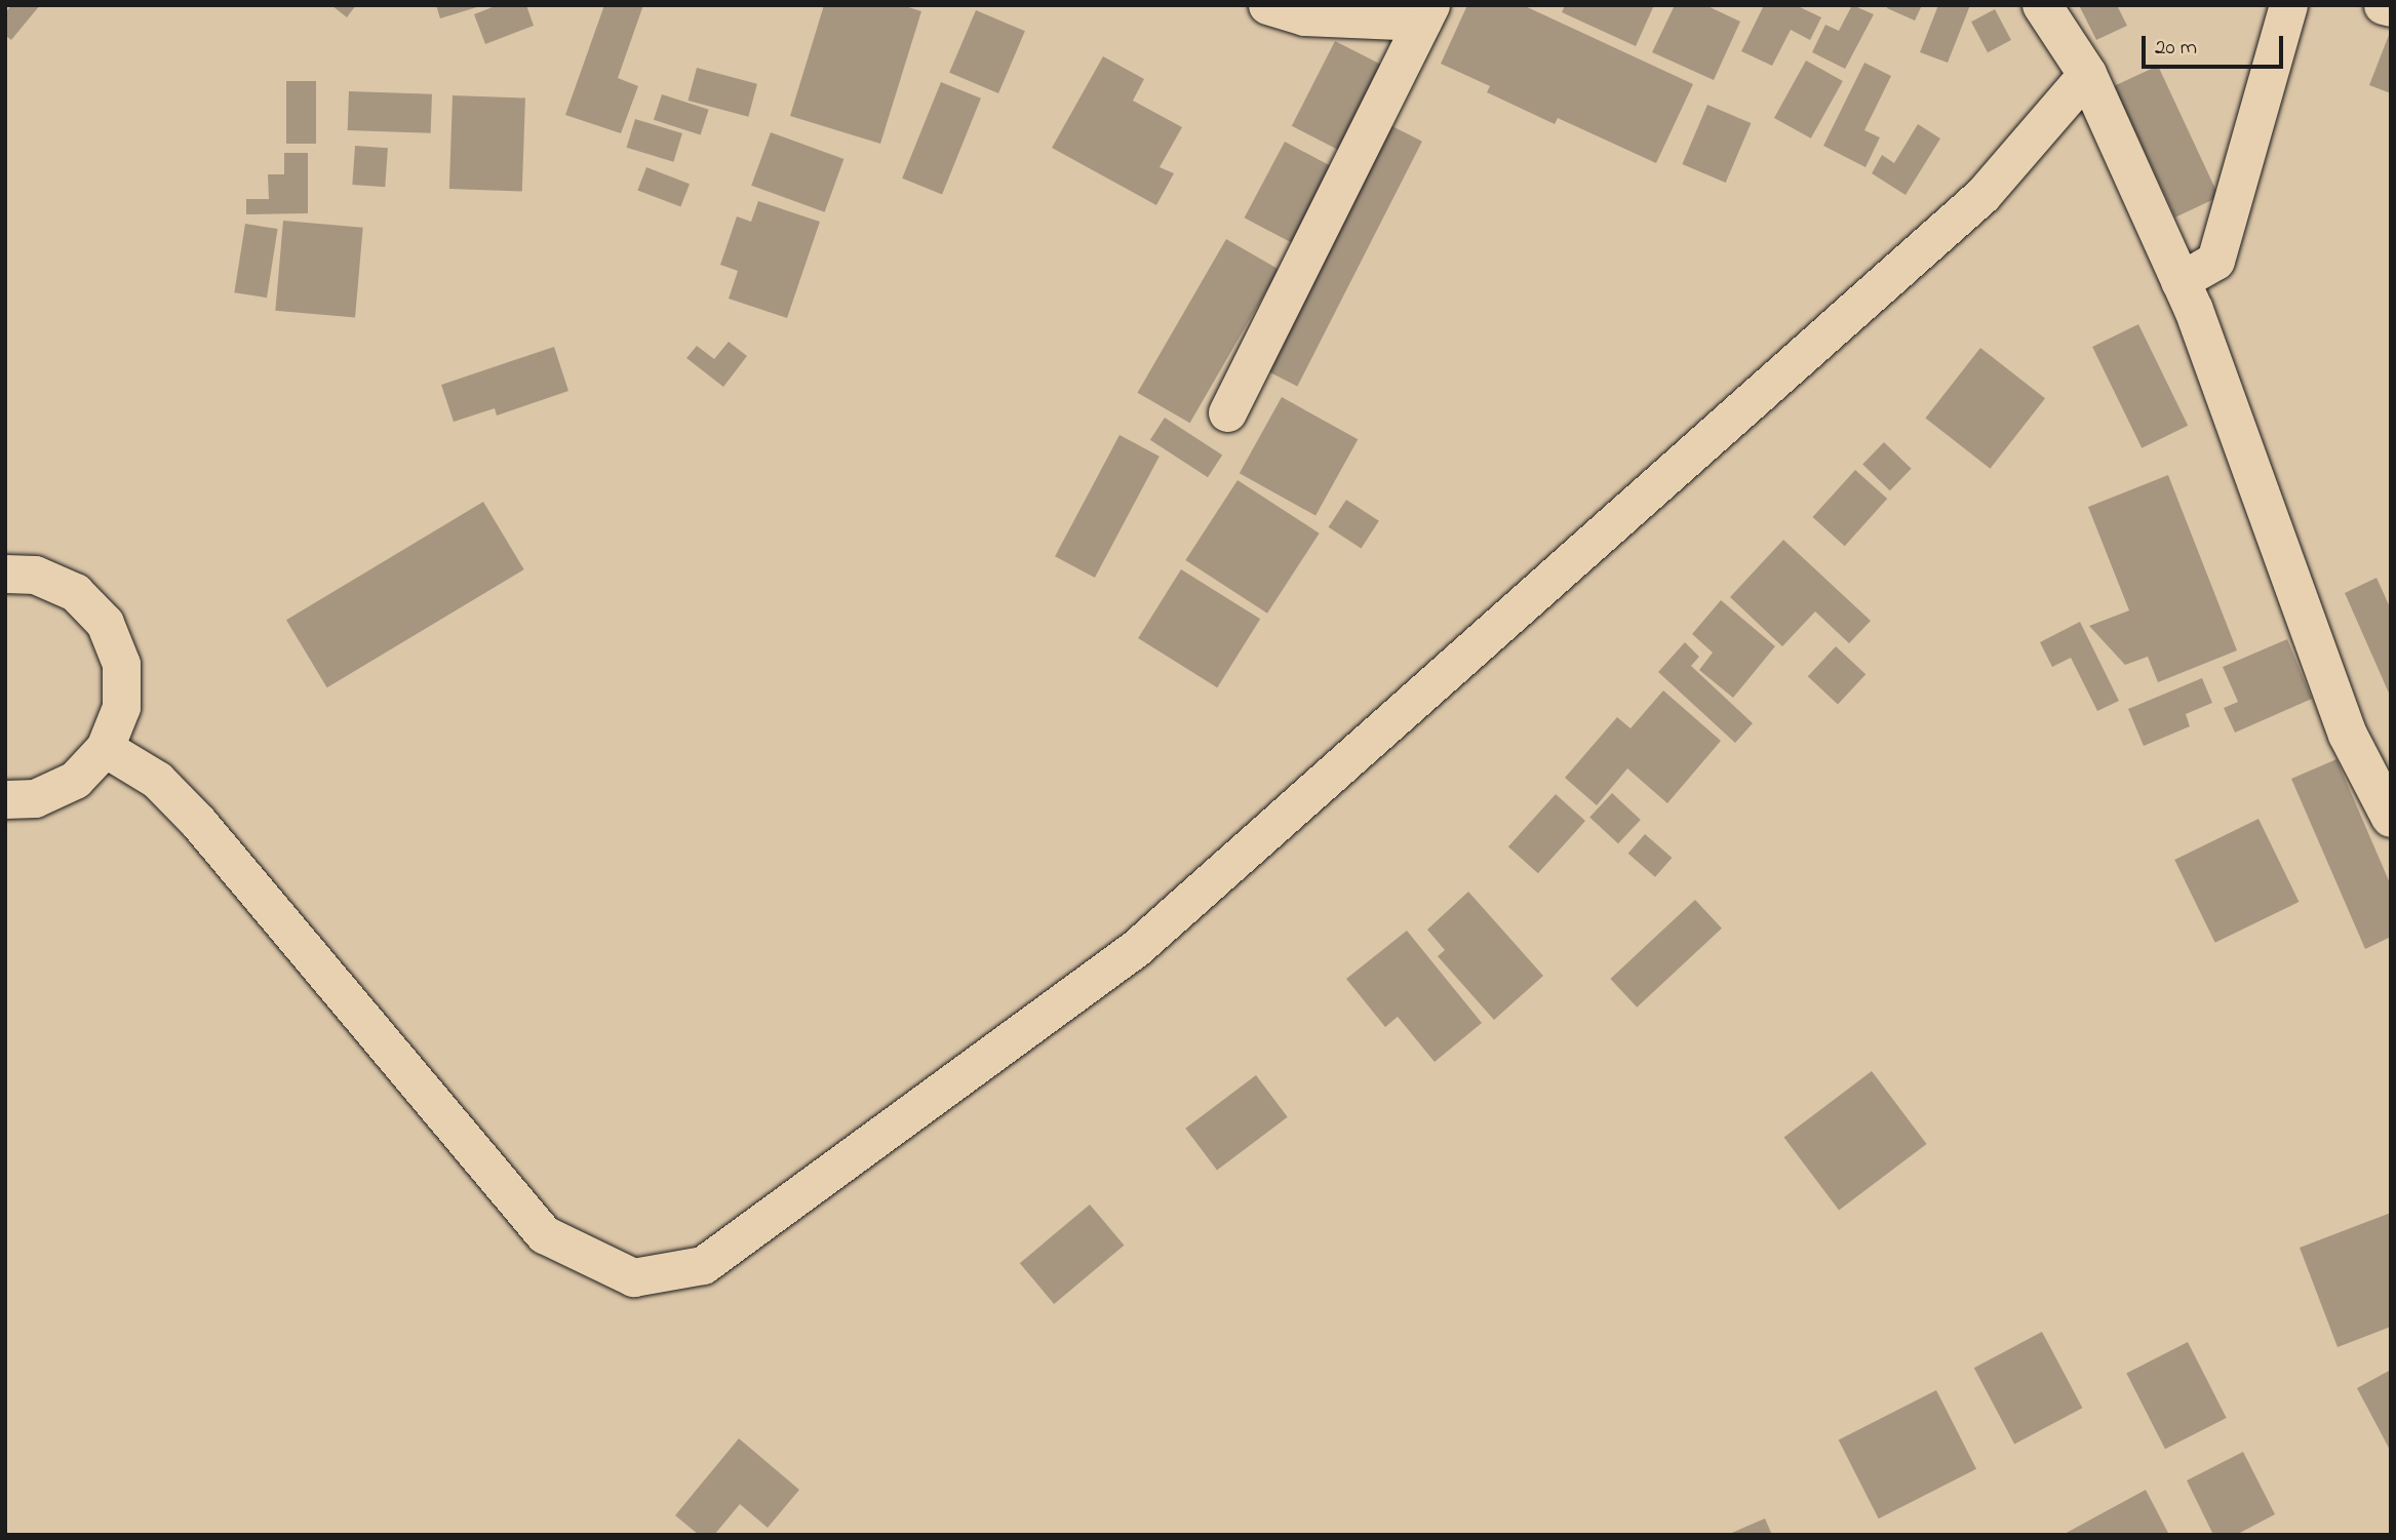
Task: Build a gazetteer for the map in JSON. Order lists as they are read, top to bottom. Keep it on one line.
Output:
{"scale_bar":"20 m"}
